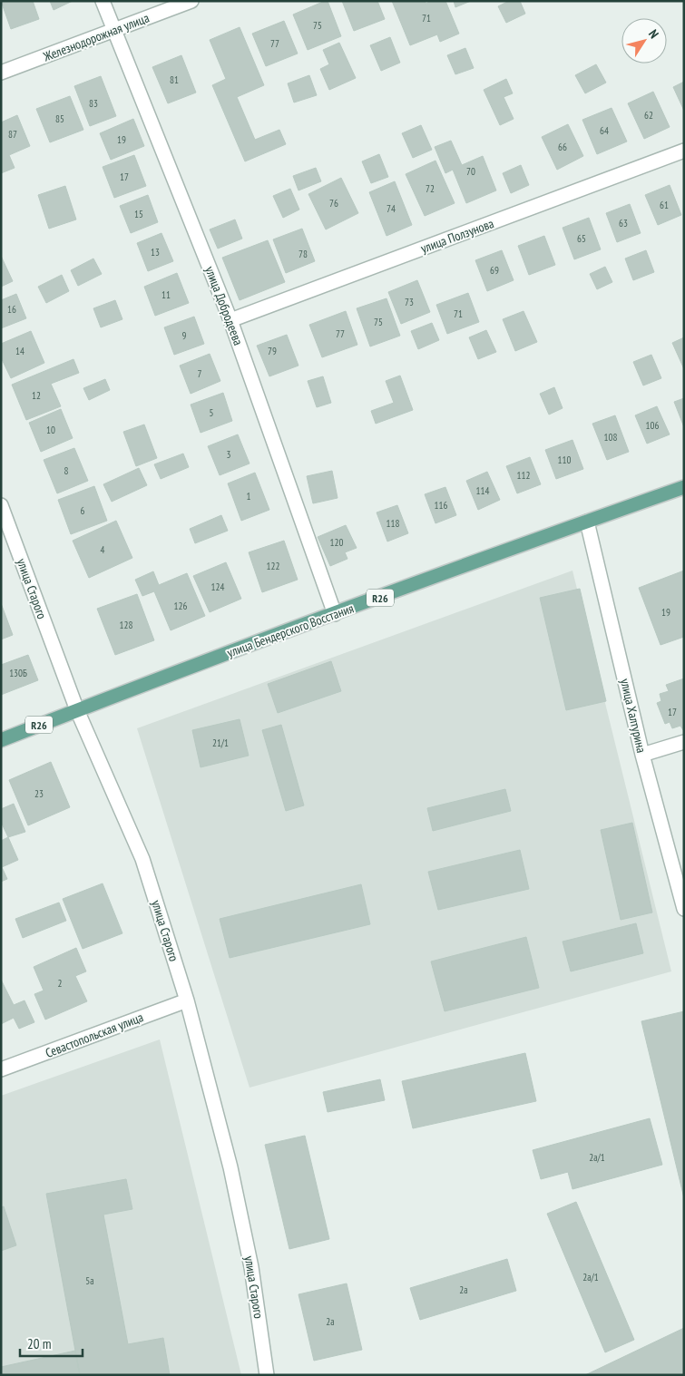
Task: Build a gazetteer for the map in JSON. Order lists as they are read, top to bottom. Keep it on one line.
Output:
{"streets":{"main road":["R26","улица Бендерского Восстания"],"street":["Железнодорожная улица","улица Ползунова","улица Добродеева","улица Старого","улица Халтурина","Севастопольская улица"]},"crossings":[["Железнодорожная улица","улица Добродеева"],["улица Ползунова","улица Добродеева"],["улица Добродеева","улица Бендерского Восстания"],["улица Старого","улица Бендерского Восстания"],["улица Старого","Севастопольская улица"],["улица Бендерского Восстания","улица Халтурина"]],"house_numbers":["71","75","77","81","83","62","85","64","87","19","66","70","17","72","76","61","74","15","63","65","13","78","69","11","73","16","71","75","77","9","14","79","7","12","5","106","10","108","3","110","8","112","114","1","116","6","118","120","4","122","124","126","19","128","130Б","17","21/1","23","2","2а/1","2а/1","5а","2а","2а"],"scale_bar":"20 m","north":"top right"}
